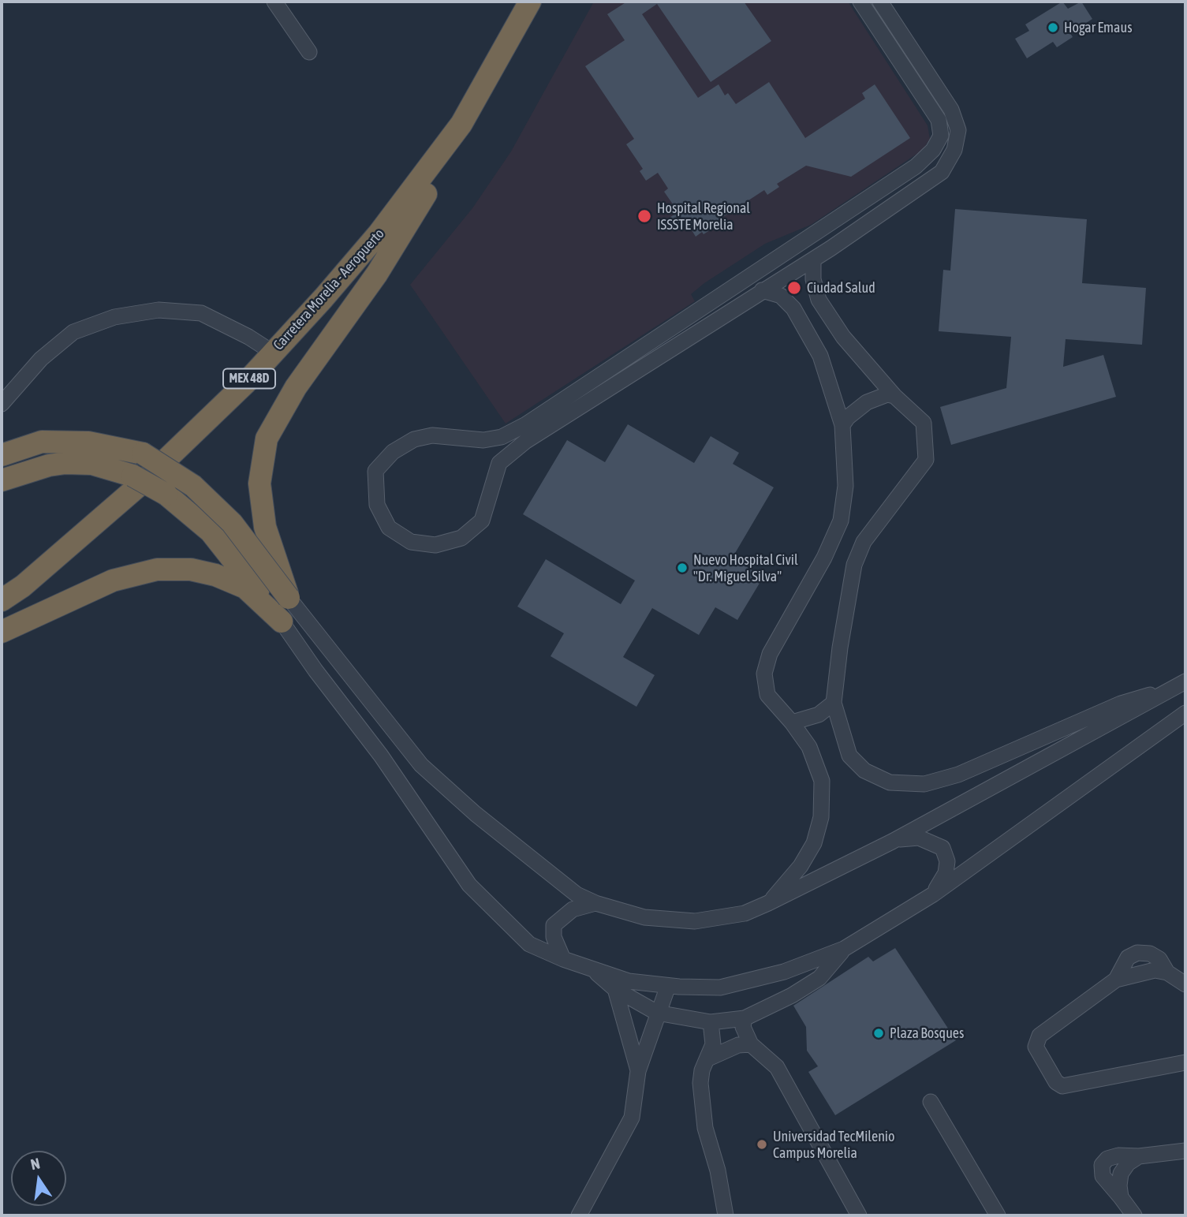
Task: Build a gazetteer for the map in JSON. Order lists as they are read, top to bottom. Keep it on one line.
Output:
{"streets":{"highway":["Carretera Morelia - Aeropuerto","MEX 48D"]},"places":["Hogar Emaus","Hospital Regional ISSSTE Morelia","Ciudad Salud","Nuevo Hospital Civil \"Dr. Miguel Silva\"","Plaza Bosques","Universidad TecMilenio Campus Morelia"],"north":"top"}
